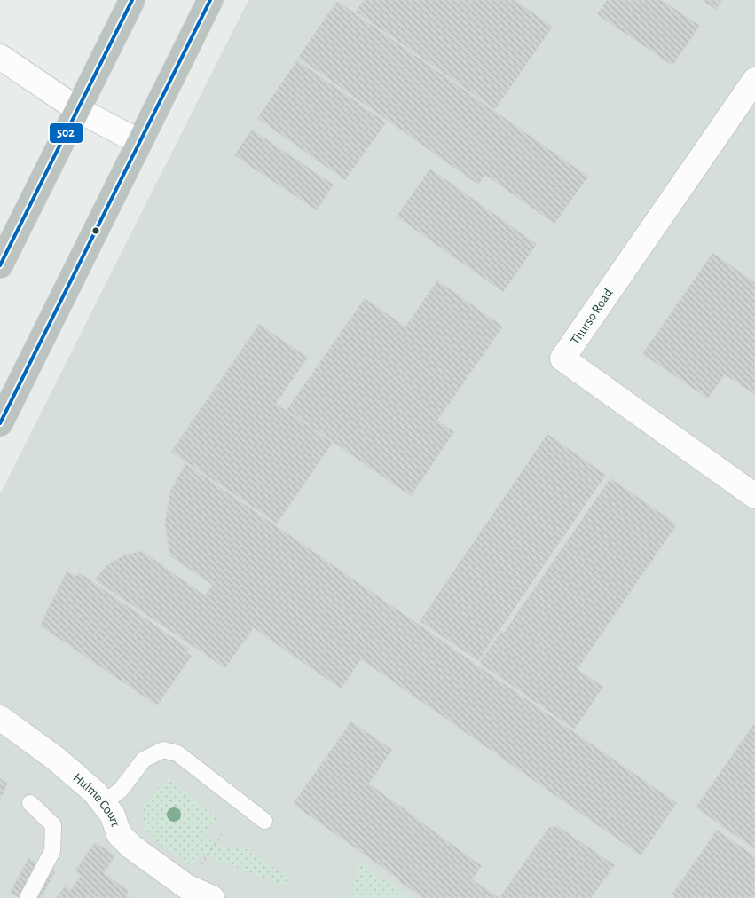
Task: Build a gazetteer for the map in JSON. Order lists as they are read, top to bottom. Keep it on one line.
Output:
{"streets":{"street":["Thurso Road","Hulme Court"]},"lines":["transit line 502"]}
